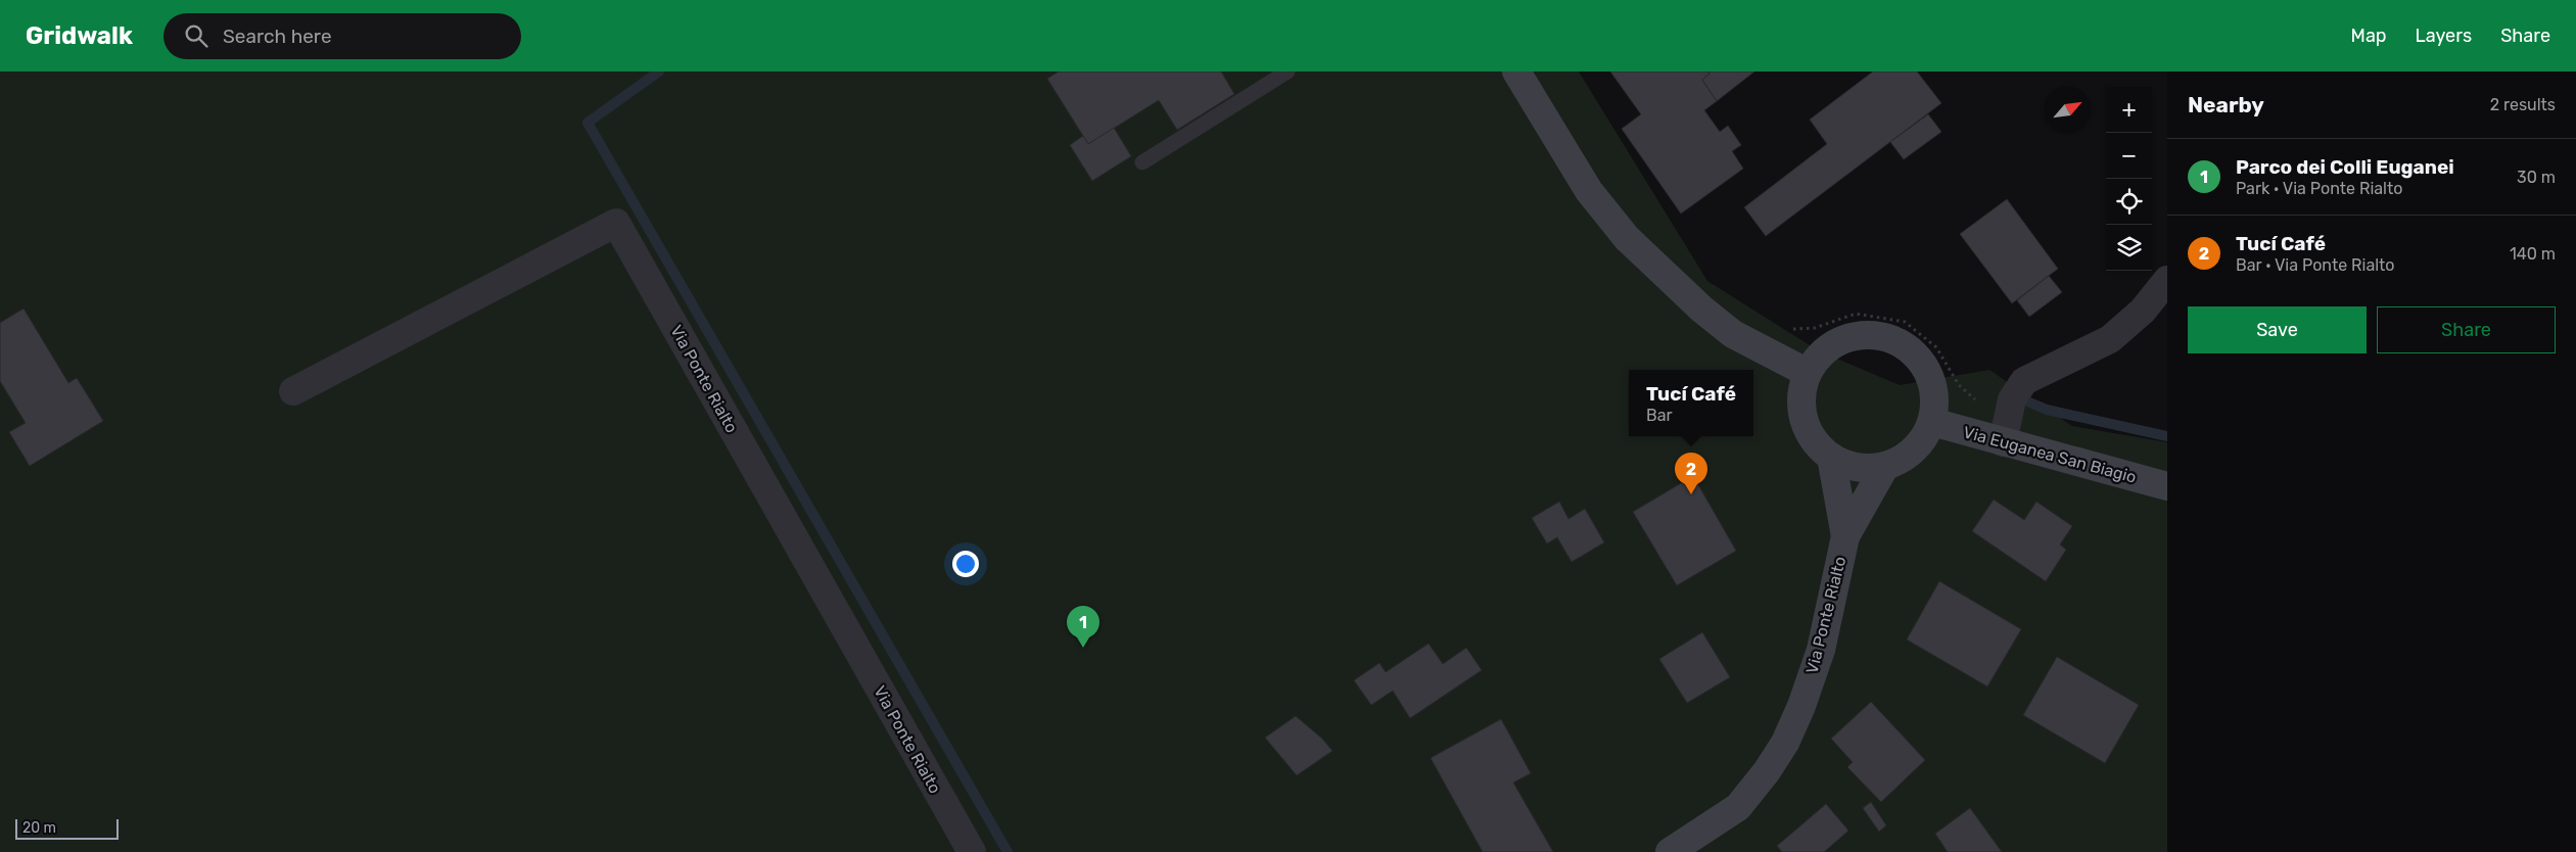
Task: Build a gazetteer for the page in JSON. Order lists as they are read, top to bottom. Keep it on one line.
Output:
{"streets":{"main road":["Via Ponte Rialto","Via Euganea San Biagio"]},"crossings":[["Via Ponte Rialto","Via Euganea San Biagio"]],"scale_bar":"20 m","north":"top right","page":{"header":"Gridwalk","search":"Search here","nav":["Map","Layers","Share"],"heading":["Nearby","2 results"],"map_buttons":["+","−"],"list":[{"mark":"1","name":"Parco dei Colli Euganei","note":"Park · Via Ponte Rialto","value":"30 m"},{"mark":"2","name":"Tucí Café","note":"Bar · Via Ponte Rialto","value":"140 m"}],"buttons":["Save","Share"],"popup":["Tucí Café","Bar"],"pins":["2","1"],"scale":"20 m"}}
